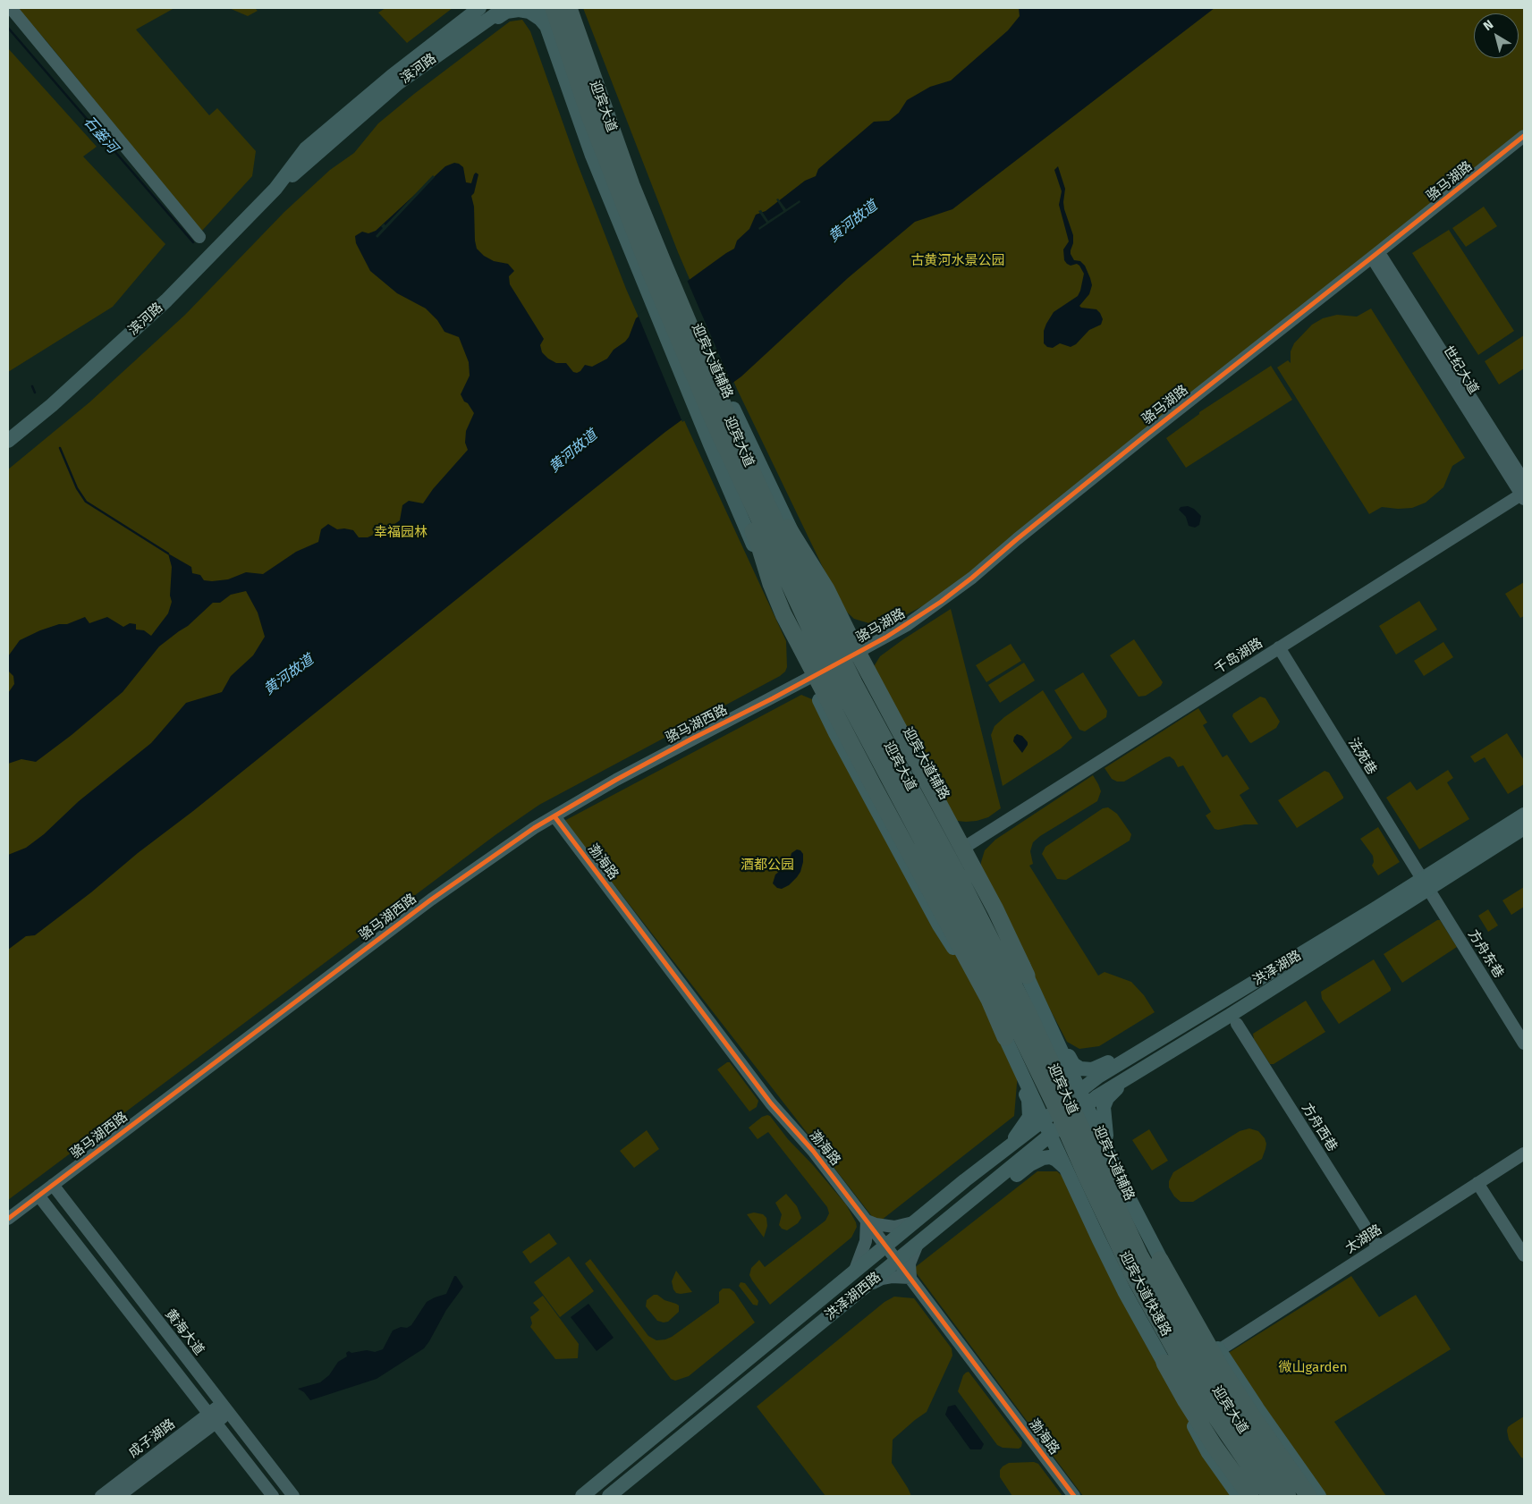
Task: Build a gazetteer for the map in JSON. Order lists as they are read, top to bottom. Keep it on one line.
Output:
{"streets":{"highway":["迎宾大道","迎宾大道快速路"],"main road":["滨河路","迎宾大道辅路","洪泽湖路","洪泽湖西路"],"street":["骆马湖路","世纪大道","千岛湖路","骆马湖西路","法苑巷","渤海路","方舟东巷","方舟西巷","太湖路","黄海大道","成子湖路"]},"crossings":[["迎宾大道","迎宾大道辅路"],["迎宾大道","迎宾大道快速路"],["骆马湖路","迎宾大道辅路"],["骆马湖路","世纪大道"],["骆马湖路","骆马湖西路"],["迎宾大道辅路","千岛湖路"],["迎宾大道辅路","洪泽湖路"],["迎宾大道辅路","太湖路"],["迎宾大道辅路","洪泽湖西路"],["世纪大道","千岛湖路"],["千岛湖路","法苑巷"],["骆马湖西路","渤海路"],["骆马湖西路","黄海大道"],["法苑巷","方舟东巷"],["法苑巷","洪泽湖路"],["渤海路","洪泽湖西路"],["方舟东巷","洪泽湖路"],["洪泽湖路","洪泽湖西路"],["方舟西巷","太湖路"],["黄海大道","成子湖路"]],"water":["石篓河","黄河故道"],"parks":["古黄河水景公园","幸福园林","酒都公园","微山garden"],"north":"top left"}
